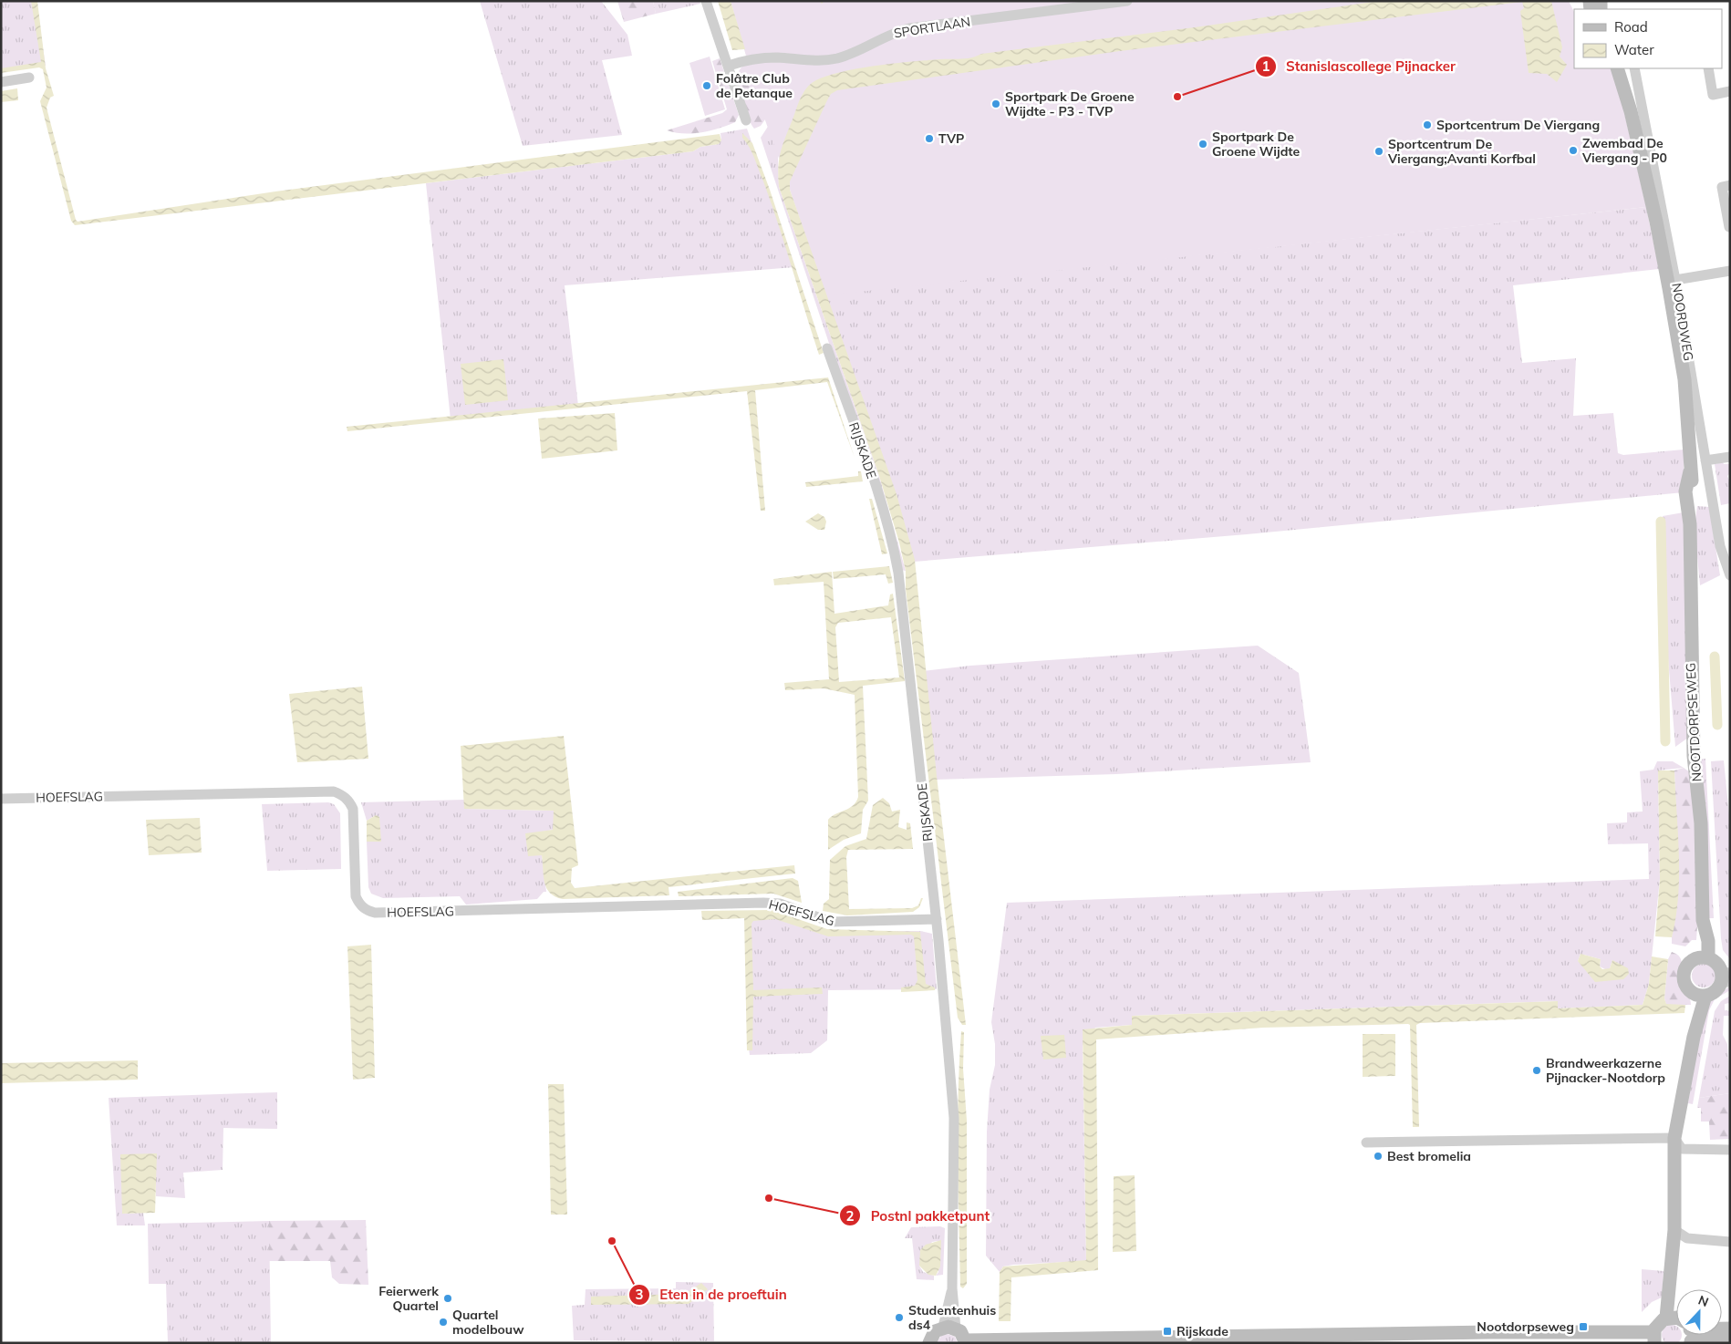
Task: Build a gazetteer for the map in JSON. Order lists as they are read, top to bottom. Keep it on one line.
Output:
{"streets":{"main road":["NOORDWEG","NOOTDORPSEWEG"],"street":["SPORTLAAN","RIJSKADE","HOEFSLAG"]},"crossings":[["NOORDWEG","NOOTDORPSEWEG"],["RIJSKADE","HOEFSLAG"]],"places":{"other":["Folâtre Club de Petanque","Stanislascollege Pijnacker","Sportpark De Groene Wijdte - P3 - TVP","Sportcentrum De Viergang","TVP","Sportpark De Groene Wijdte","Zwembad De Viergang - P0","Sportcentrum De Viergang;Avanti Korfbal","Brandweerkazerne Pijnacker-Nootdorp","Best bromelia","Postnl pakketpunt","Eten in de proeftuin","Feierwerk Quartel","Studentenhuis ds4","Quartel modelbouw"],"transit":["Nootdorpseweg","Rijskade"]},"legend":["Road","Water"],"north":"top"}
